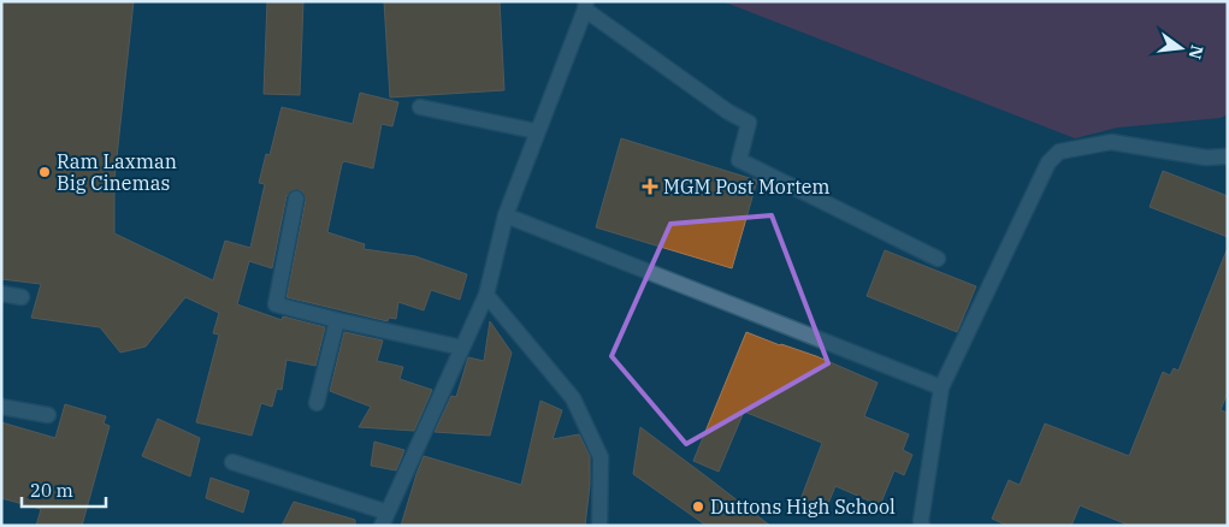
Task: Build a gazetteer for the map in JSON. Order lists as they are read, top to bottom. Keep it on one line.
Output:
{"places":{"other":["Ram Laxman Big Cinemas","Duttons High School"],"health":["MGM Post Mortem"]},"scale_bar":"20 m","north":"right"}
